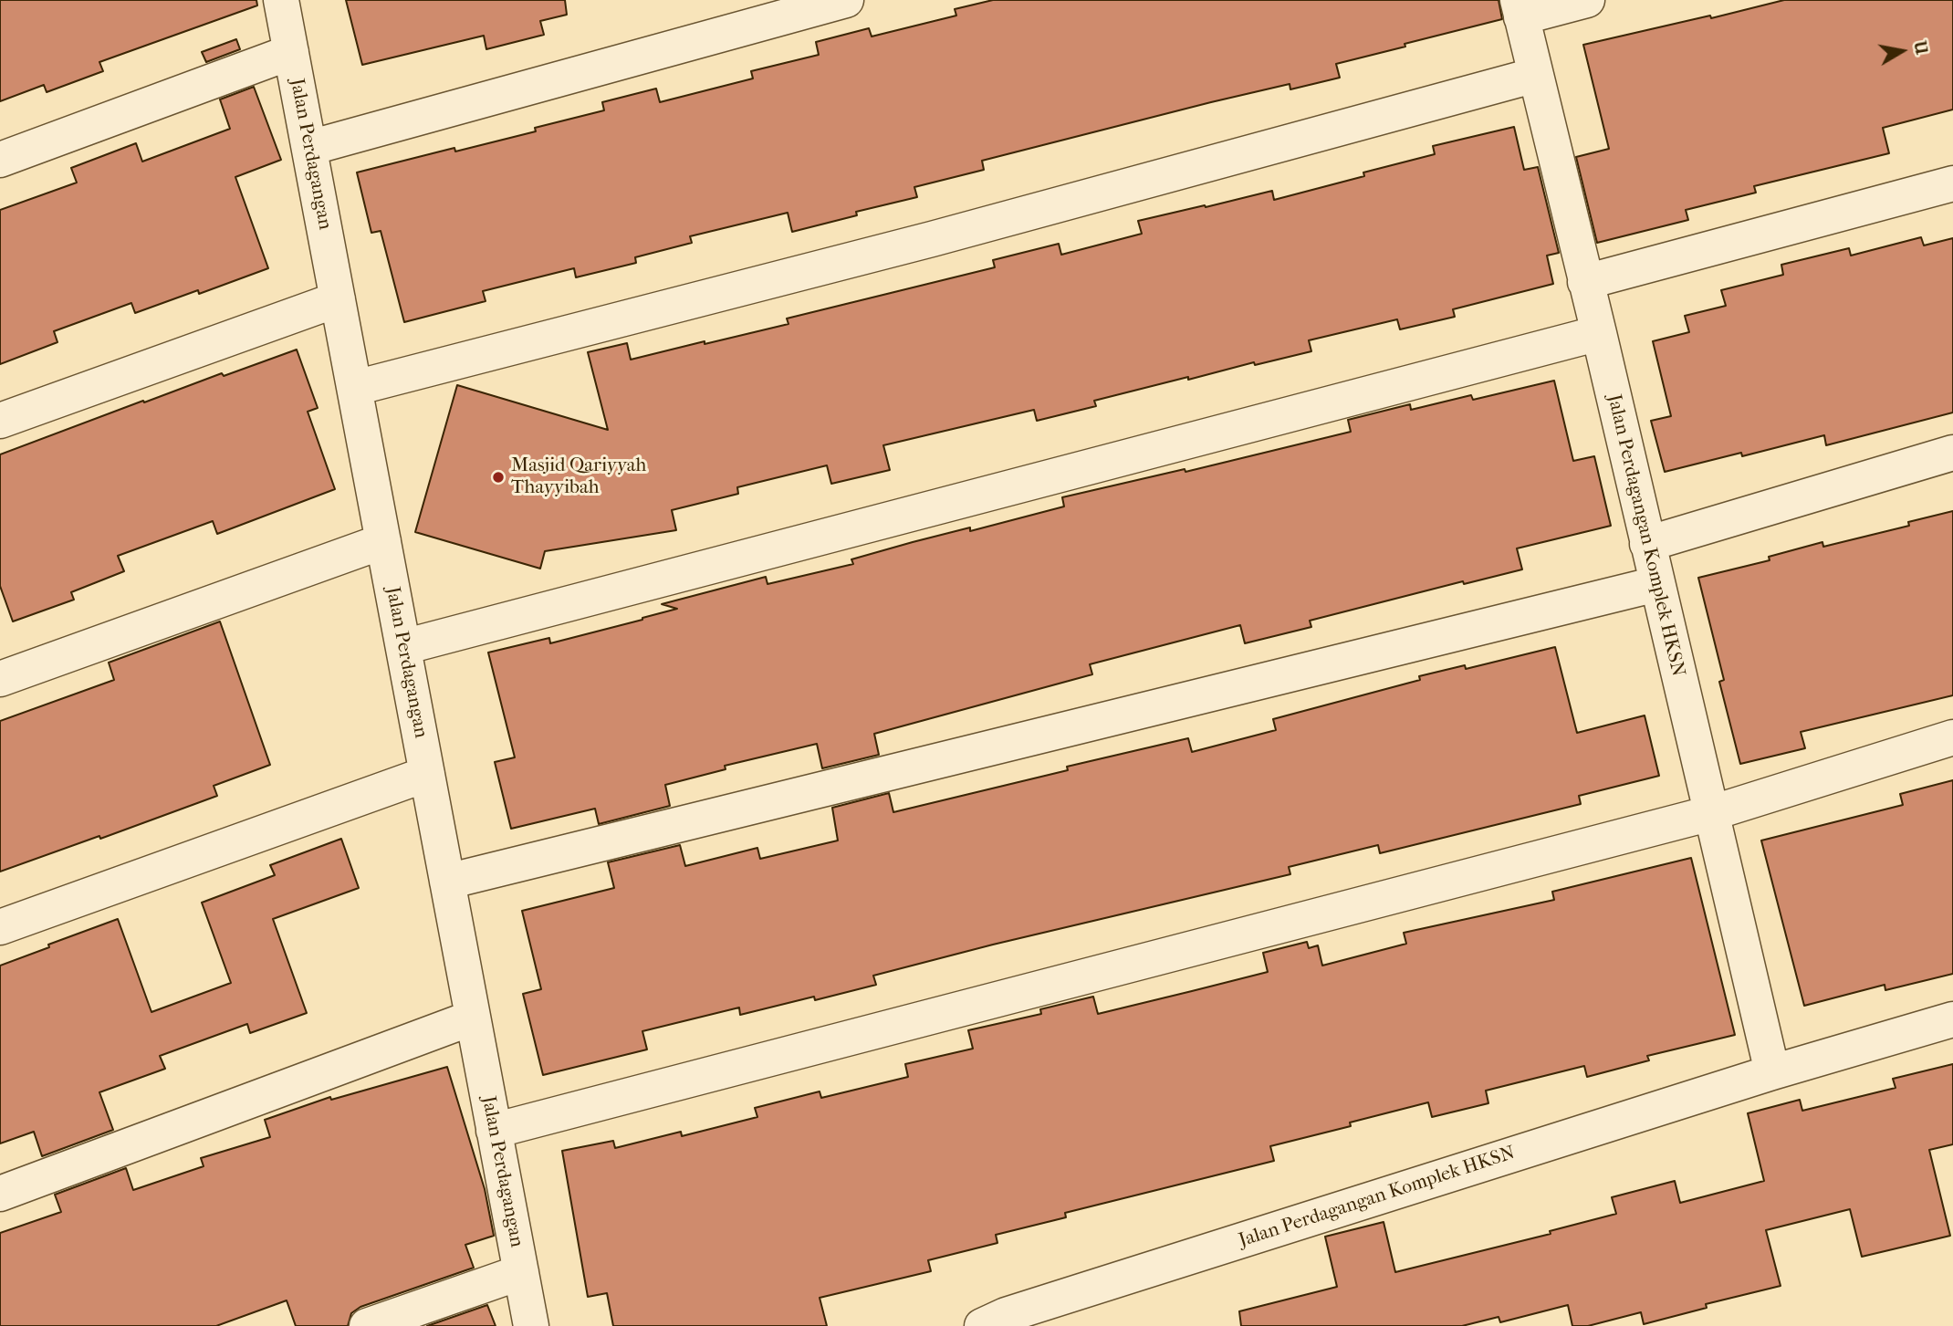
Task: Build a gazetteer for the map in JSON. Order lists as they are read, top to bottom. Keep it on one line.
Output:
{"streets":{"street":["Jalan Perdagangan","Jalan Perdagangan Komplek HKSN"]},"places":["Masjid Qariyyah Thayyibah"],"north":"right"}
